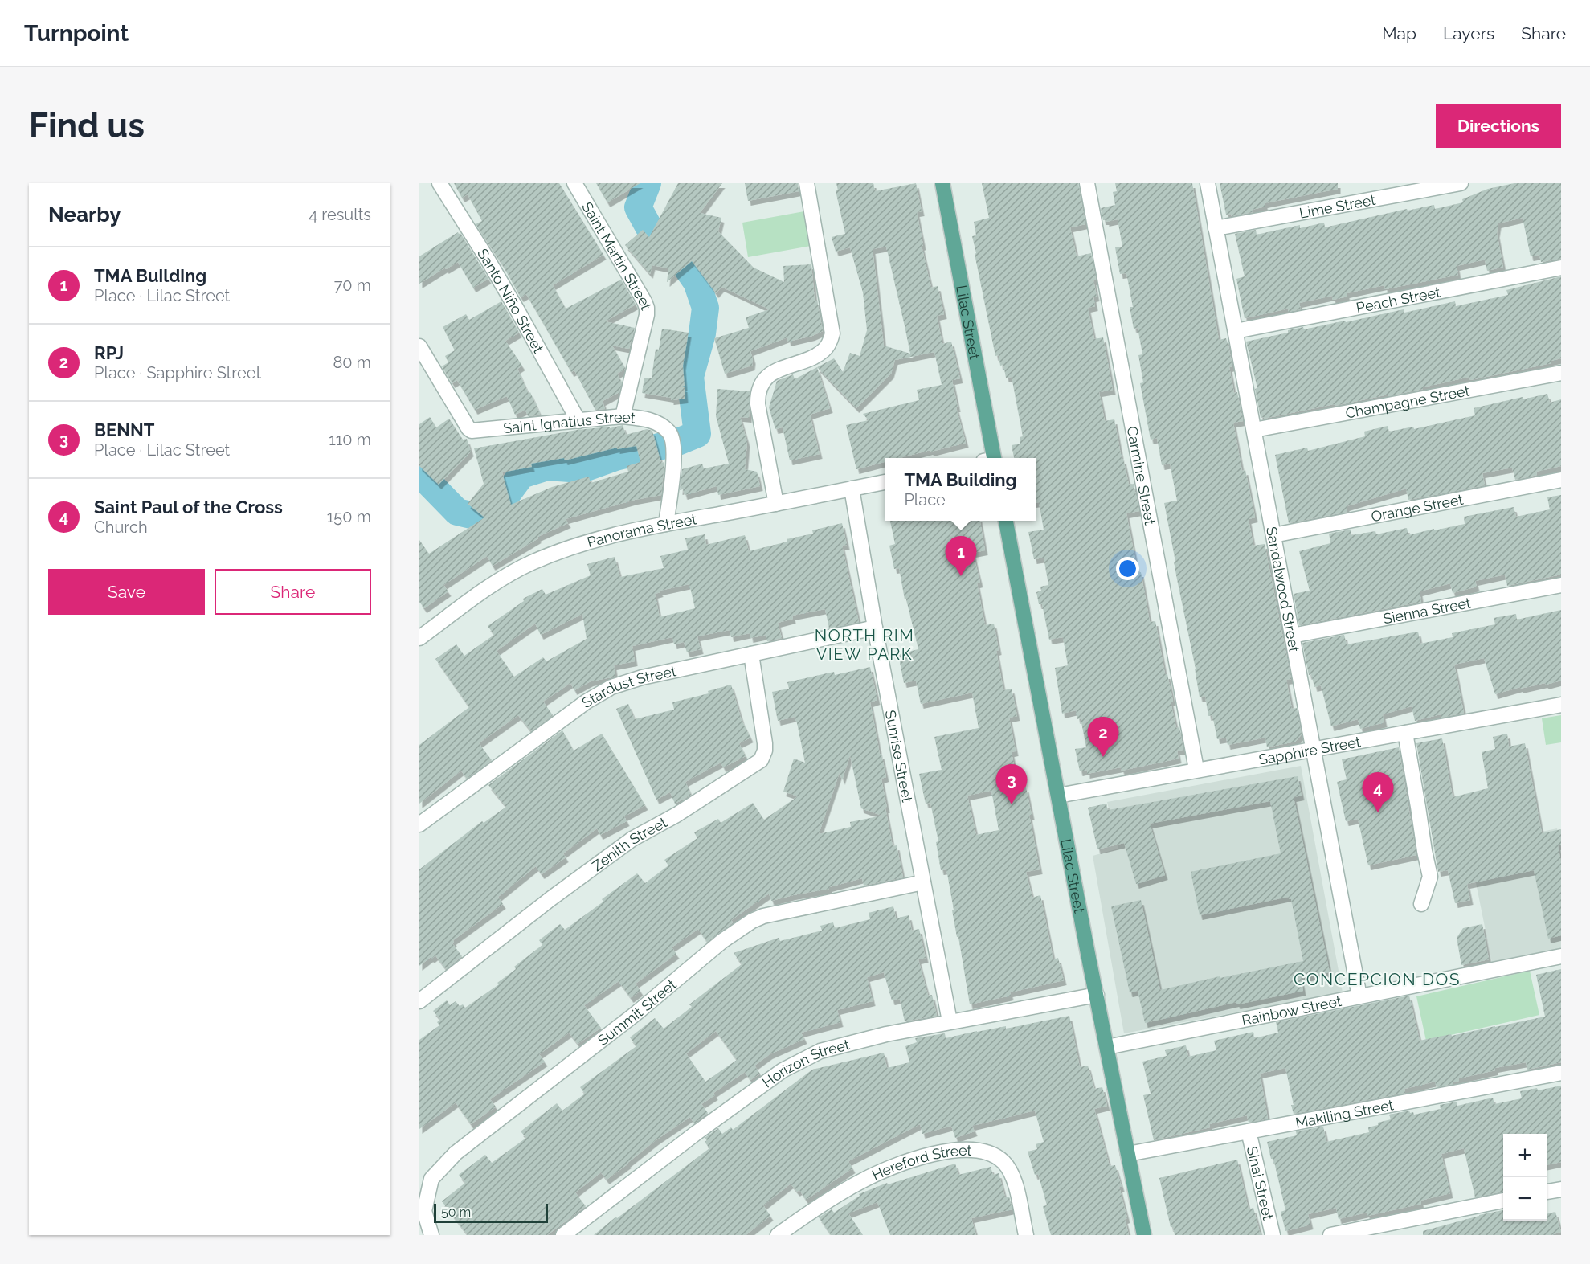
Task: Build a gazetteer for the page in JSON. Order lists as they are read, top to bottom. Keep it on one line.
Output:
{"streets":{"main road":["Lilac Street"],"street":["Lime Street","Saint Martin Street","Peach Street","Santo Niño Street","Champagne Street","Saint Ignatius Street","Carmine Street","Orange Street","Panorama Street","Sandalwood Street","Sienna Street","Stardust Street","Sapphire Street","Sunrise Street","Zenith Street","Rainbow Street","Summit Street","Horizon Street","Makiling Street","Hereford Street","Sinai Street"]},"crossings":[["Lime Street","Sandalwood Street"],["Saint Martin Street","Saint Ignatius Street"],["Peach Street","Sandalwood Street"],["Santo Niño Street","Saint Ignatius Street"],["Lilac Street","Sapphire Street"],["Lilac Street","Rainbow Street"],["Lilac Street","Horizon Street"],["Lilac Street","Makiling Street"],["Champagne Street","Sandalwood Street"],["Saint Ignatius Street","Panorama Street"],["Carmine Street","Sapphire Street"],["Orange Street","Sandalwood Street"],["Panorama Street","Sunrise Street"],["Sandalwood Street","Sienna Street"],["Sandalwood Street","Sapphire Street"],["Sandalwood Street","Rainbow Street"],["Stardust Street","Sunrise Street"],["Stardust Street","Zenith Street"],["Sunrise Street","Summit Street"],["Sunrise Street","Horizon Street"],["Makiling Street","Sinai Street"]],"districts":["NORTH RIM VIEW PARK","CONCEPCION DOS"],"scale_bar":"50 m","page":{"header":"Turnpoint","nav":["Map","Layers","Share"],"buttons":["Directions",["Save","Share"]],"title":"Find us","heading":["Nearby","4 results"],"list":[{"mark":"1","name":"TMA Building","note":"Place · Lilac Street","value":"70 m"},{"mark":"2","name":"RPJ","note":"Place · Sapphire Street","value":"80 m"},{"mark":"3","name":"BENNT","note":"Place · Lilac Street","value":"110 m"},{"mark":"4","name":"Saint Paul of the Cross","note":"Church","value":"150 m"}],"popup":["TMA Building","Place"],"pins":["1","2","3","4"],"map_buttons":["+","−"],"scale":"50 m"}}
